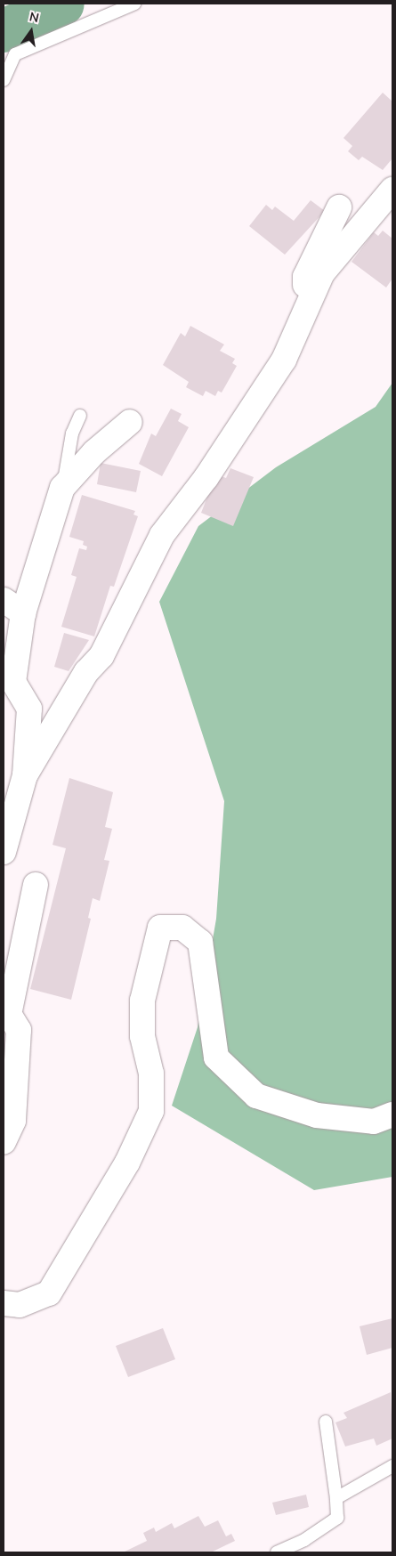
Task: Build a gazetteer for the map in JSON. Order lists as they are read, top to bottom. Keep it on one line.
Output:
{"north":"top"}
